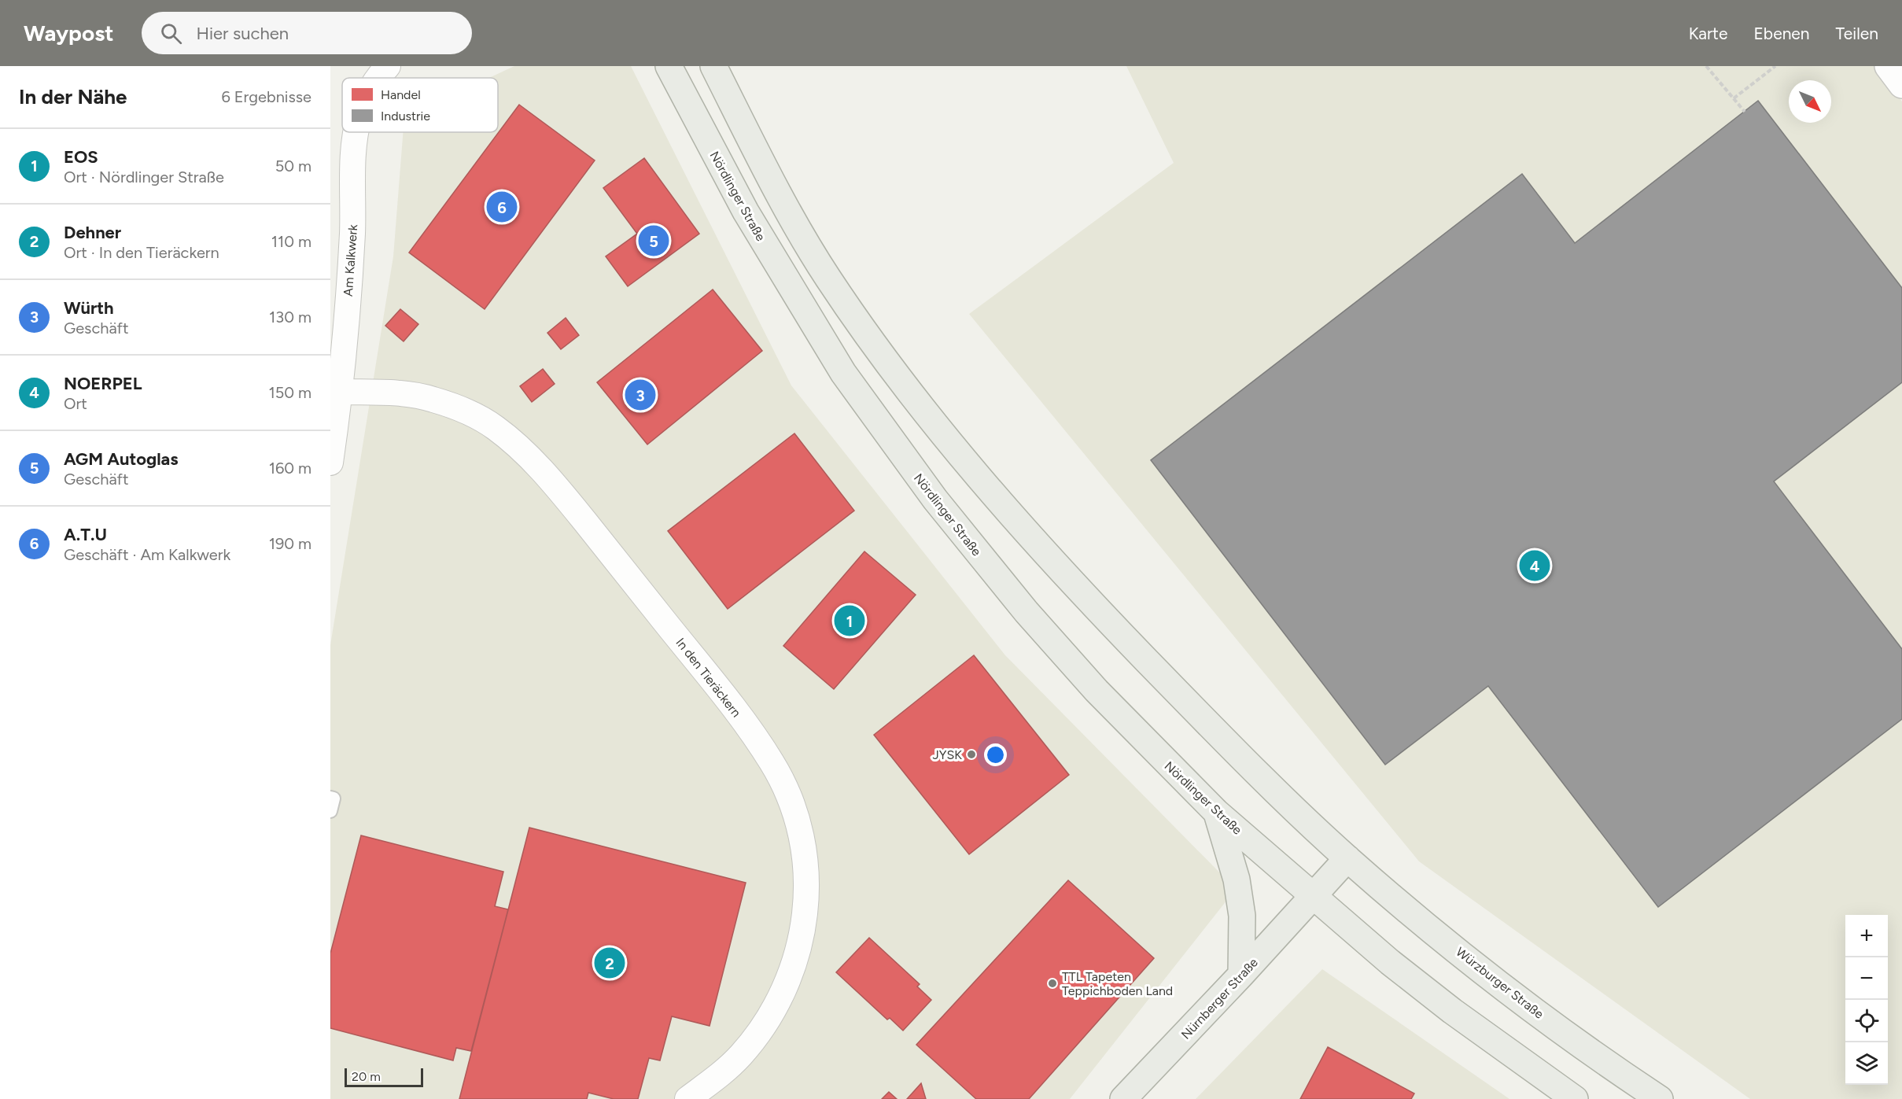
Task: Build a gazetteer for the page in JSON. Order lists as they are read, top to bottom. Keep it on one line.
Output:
{"streets":{"main road":["Nördlinger Straße","Würzburger Straße","Nürnberger Straße"],"street":["Am Kalkwerk","In den Tieräckern"]},"crossings":[["Nördlinger Straße","Nürnberger Straße"],["Am Kalkwerk","In den Tieräckern"],["Würzburger Straße","Nürnberger Straße"]],"places":["JYSK","TTL Tapeten Teppichboden Land"],"legend":["Handel","Industrie"],"scale_bar":"20 m","north":"bottom right","page":{"header":"Waypost","search":"Hier suchen","nav":["Karte","Ebenen","Teilen"],"heading":["In der Nähe","6 Ergebnisse"],"list":[{"mark":"1","name":"EOS","note":"Ort · Nördlinger Straße","value":"50 m"},{"mark":"2","name":"Dehner","note":"Ort · In den Tieräckern","value":"110 m"},{"mark":"3","name":"Würth","note":"Geschäft","value":"130 m"},{"mark":"4","name":"NOERPEL","note":"Ort","value":"150 m"},{"mark":"5","name":"AGM Autoglas","note":"Geschäft","value":"160 m"},{"mark":"6","name":"A.T.U","note":"Geschäft · Am Kalkwerk","value":"190 m"}],"pins":["6","5","3","4","1","2"],"map_buttons":["+","−"],"scale":"20 m"}}
